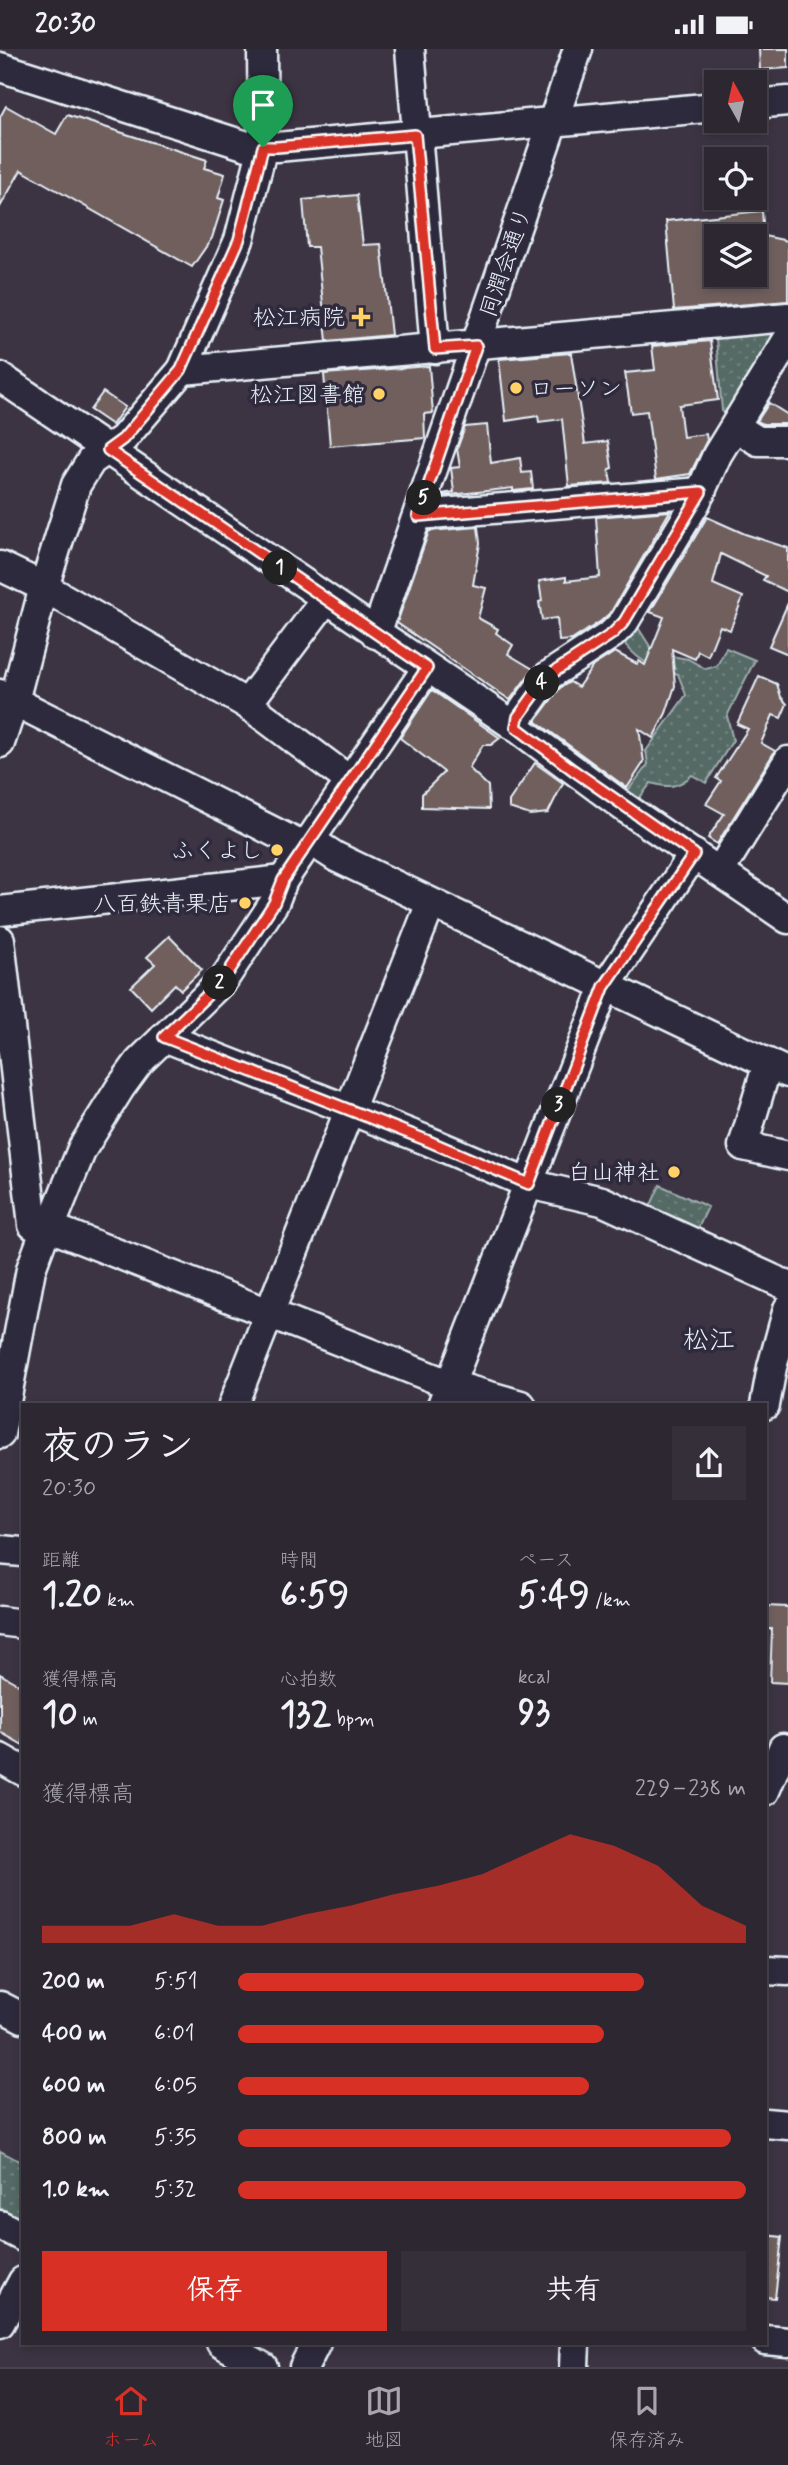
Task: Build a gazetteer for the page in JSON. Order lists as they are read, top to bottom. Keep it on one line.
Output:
{"streets":{"street":["同潤会通り"]},"districts":["松江"],"places":{"health":["松江病院"],"other":["ローソン","松江図書館","ふくよし","八百鉄青果店","白山神社"]},"north":"top","page":{"status":"20:30","pins":["5","1","4","2","3"],"heading":["夜のラン","20:30"],"stats":[["距離","1.20 km"],["時間","6:59"],["ペース","5:49 /km"],["獲得標高","10 m"],["心拍数","132 bpm"],["kcal","93"]],"chart":["獲得標高","229–238 m"],"list":[{"name":"200 m","note":"5:51"},{"name":"400 m","note":"6:01"},{"name":"600 m","note":"6:05"},{"name":"800 m","note":"5:35"},{"name":"1.0 km","note":"5:32"}],"buttons":["保存","共有"],"tabs":["ホーム","地図","保存済み"]}}
